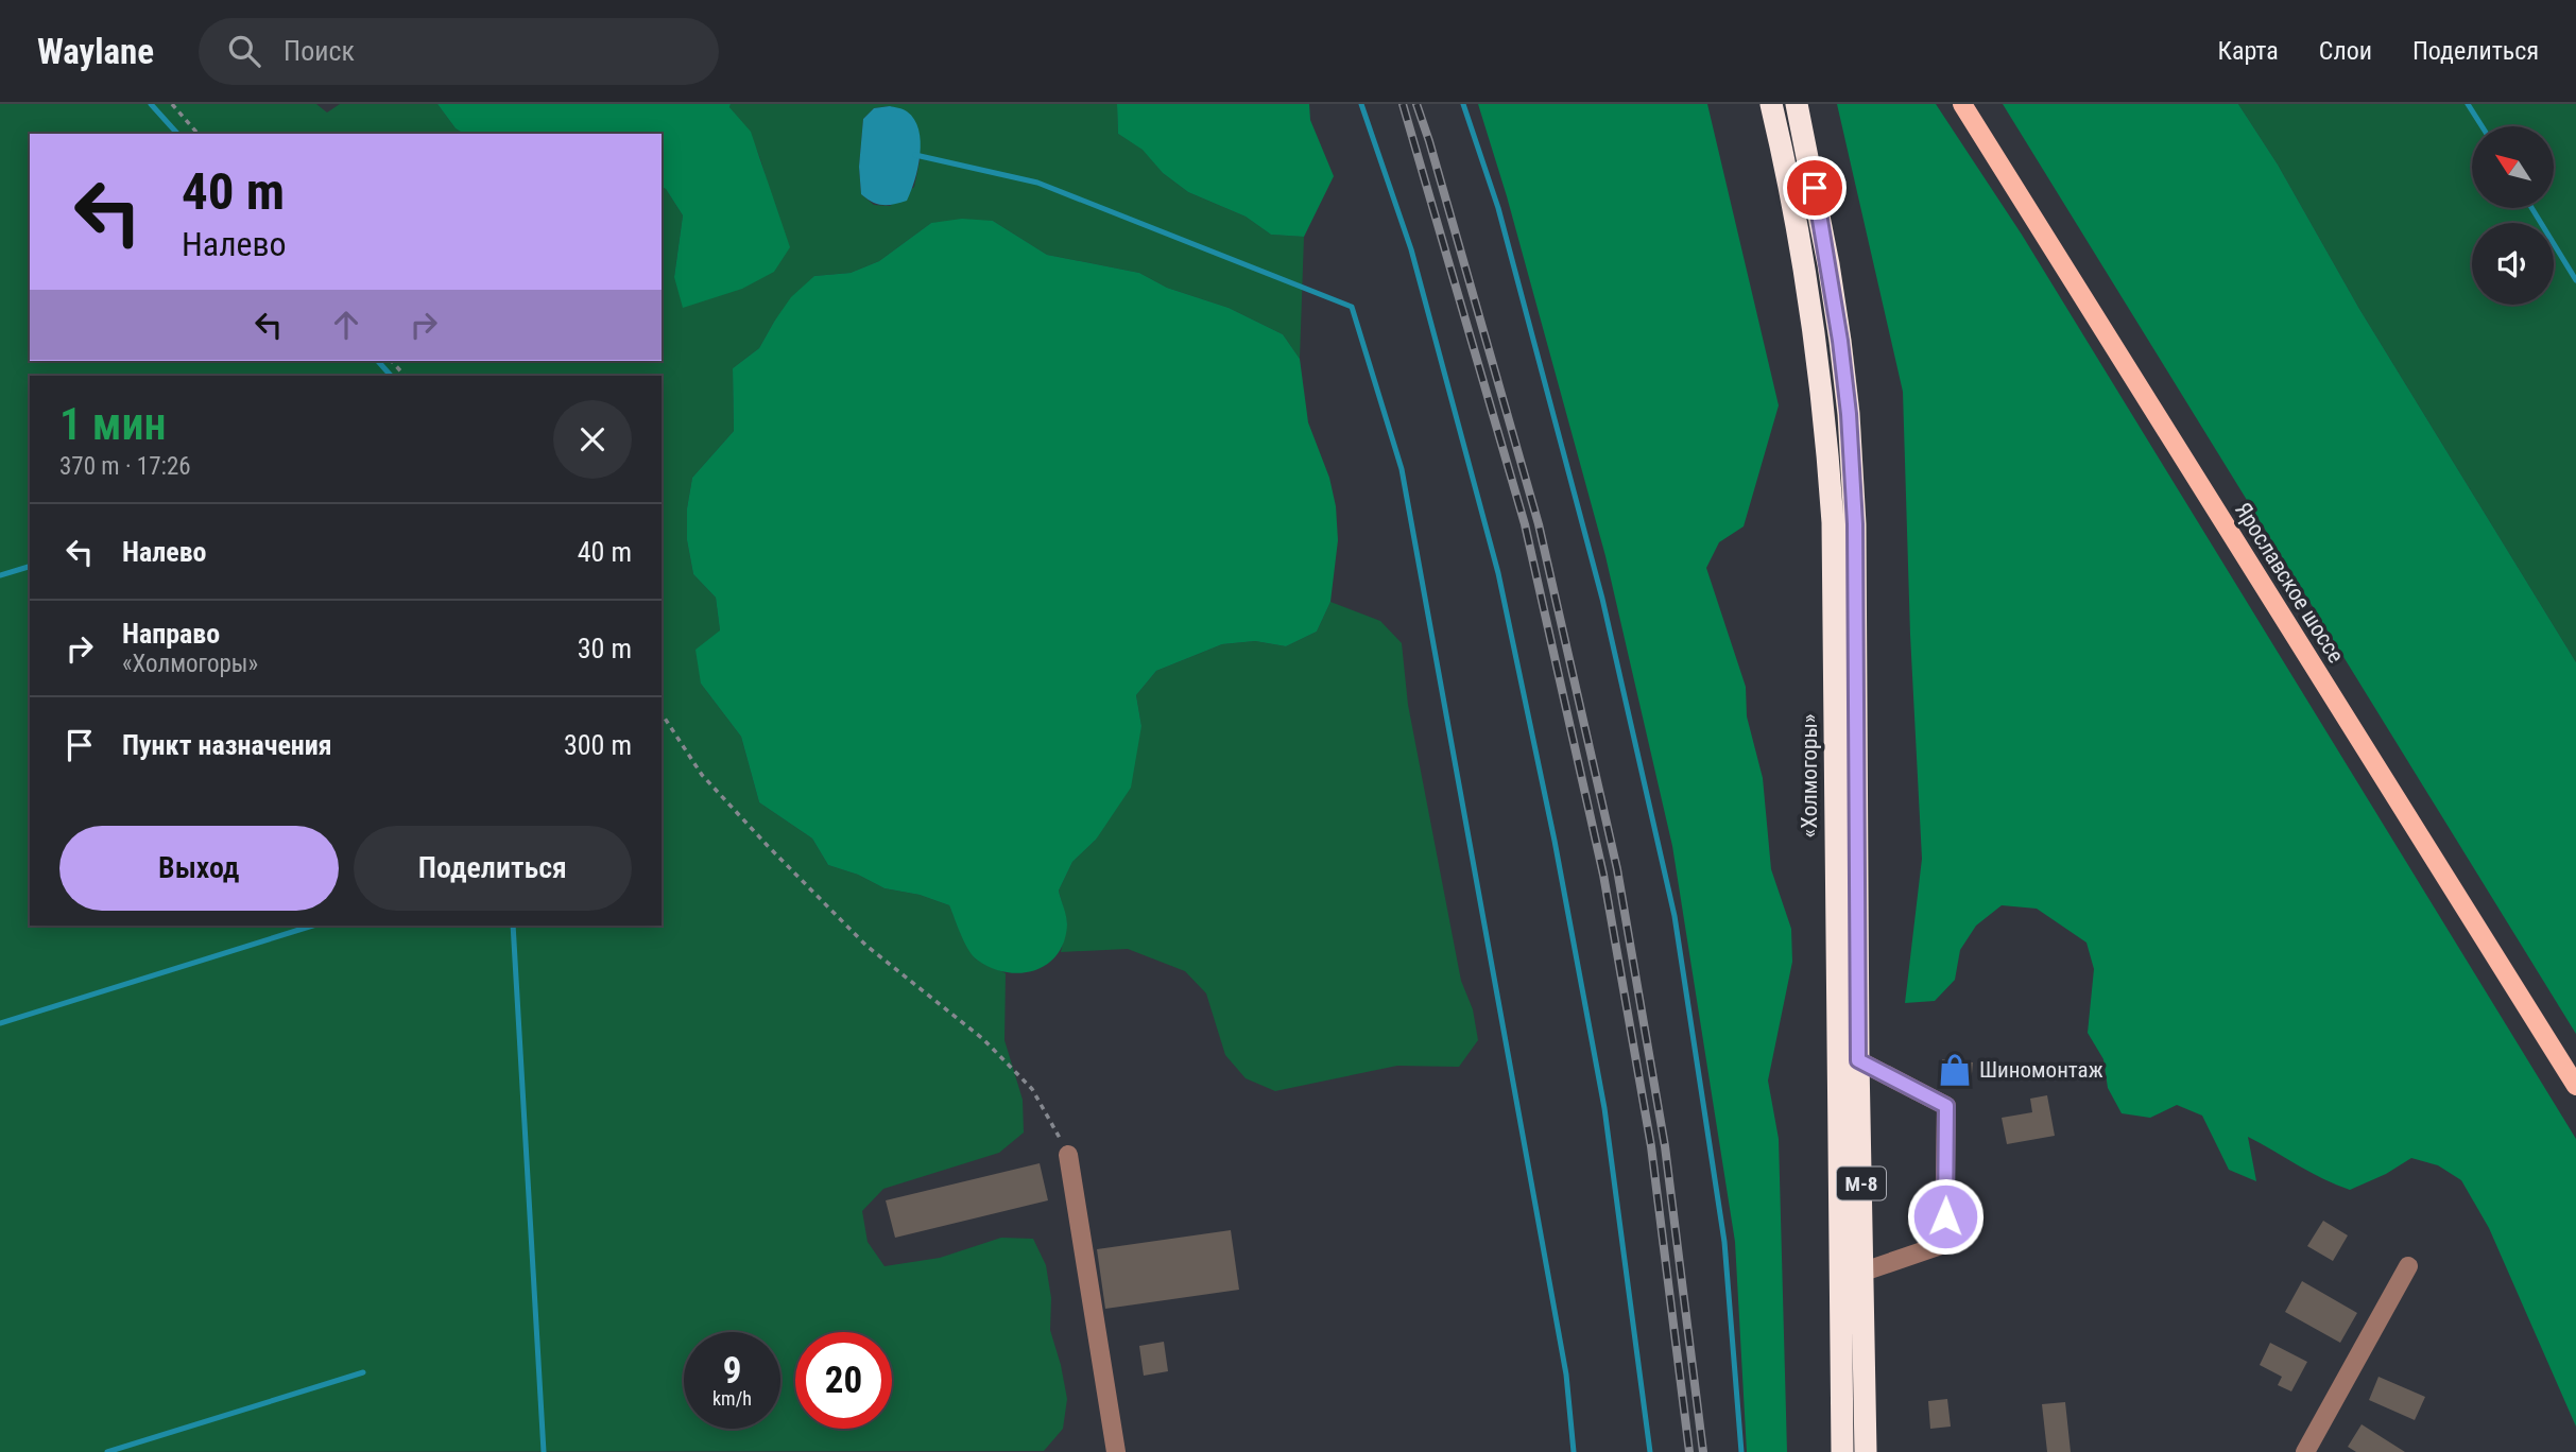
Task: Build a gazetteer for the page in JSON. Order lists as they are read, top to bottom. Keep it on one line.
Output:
{"streets":{"highway":["«Холмогоры»","М-8"],"main road":["Ярославское шоссе"]},"places":{"shop":["Шиномонтаж"]},"north":"top left","page":{"header":"Waylane","search":"Поиск","nav":["Карта","Слои","Поделиться"],"turn":["40 m","Налево"],"heading":["1 мин","370 m · 17:26"],"list":[{"name":"Налево","value":"40 m"},{"name":"Направо","note":"«Холмогоры»","value":"30 m"},{"name":"Пункт назначения","value":"300 m"}],"buttons":["Выход","Поделиться"],"speed":"9 km/h","limit":"20"}}
